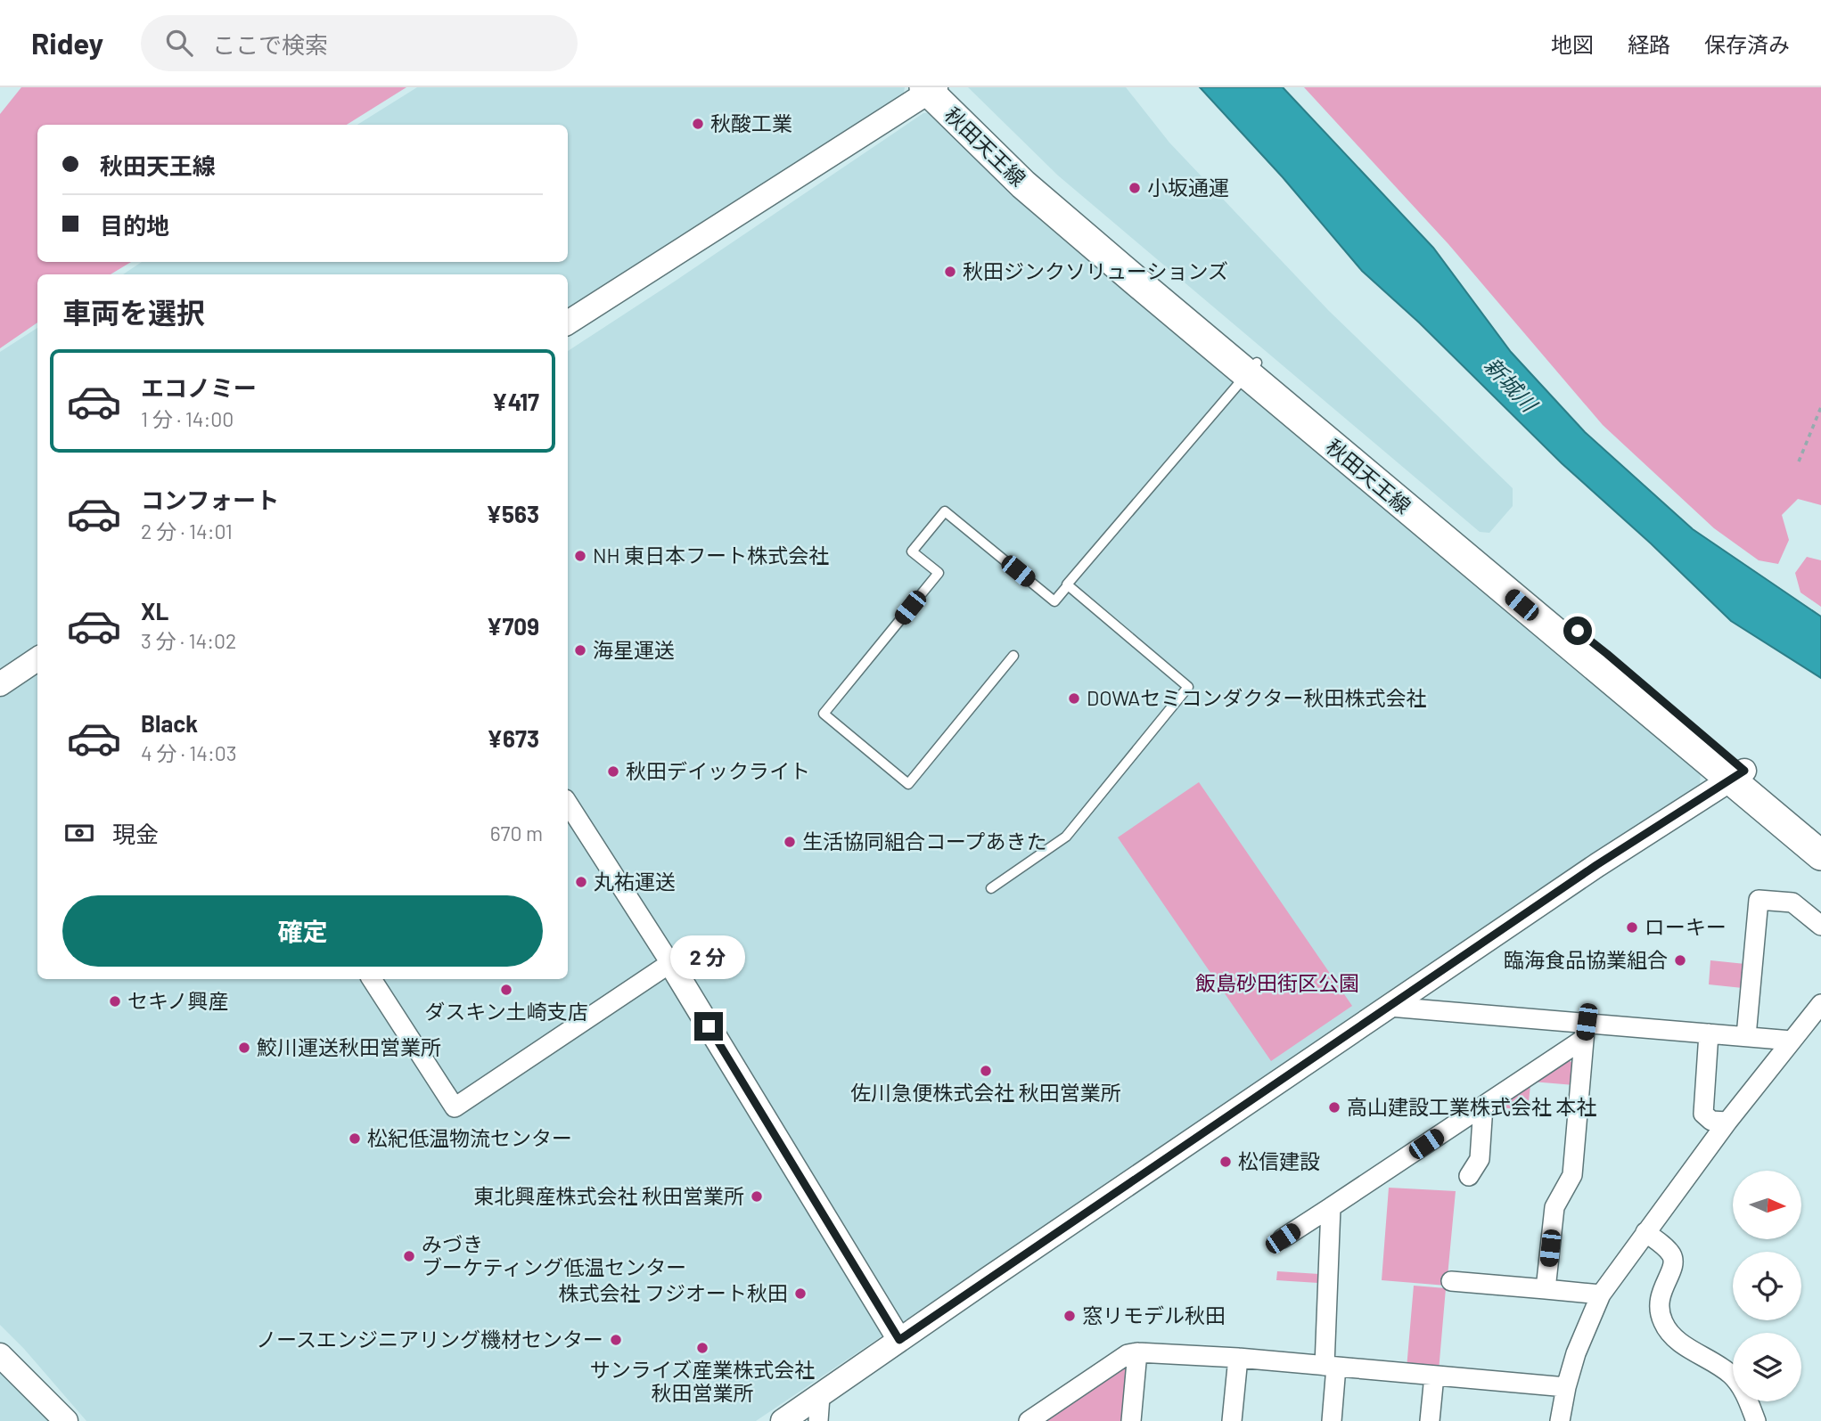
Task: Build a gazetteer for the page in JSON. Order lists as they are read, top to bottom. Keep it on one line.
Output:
{"streets":{"main road":["秋田天王線"]},"water":["新城川"],"parks":["飯島砂田街区公園"],"places":["秋酸工業","小坂通運","秋田ジンクソリューションズ","NH 東日本フート株式会社","海星運送","DOWAセミコンダクター秋田株式会社","秋田デイックライト","生活協同組合コープあきた","丸祐運送","ローキー","臨海食品協業組合","ダスキン土崎支店","セキノ興産","鮫川運送秋田営業所","佐川急便株式会社 秋田営業所","高山建設工業株式会社 本社","松紀低温物流センター","松信建設","東北興産株式会社 秋田営業所","みづき ブーケティング低温センター","株式会社 フジオート秋田","窓リモデル秋田","ノースエンジニアリング機材センター","サンライズ産業株式会社 秋田営業所"],"north":"right","page":{"header":"Ridey","search":"ここで検索","nav":["地図","経路","保存済み"],"banner":["秋田天王線","目的地"],"heading":"車両を選択","list":[{"name":"エコノミー","note":"1 分 · 14:00","value":"¥417"},{"name":"コンフォート","note":"2 分 · 14:01","value":"¥563"},{"name":"XL","note":"3 分 · 14:02","value":"¥709"},{"name":"Black","note":"4 分 · 14:03","value":"¥673"}],"pay":["現金","670 m"],"buttons":"確定","bubble":"2 分"}}
